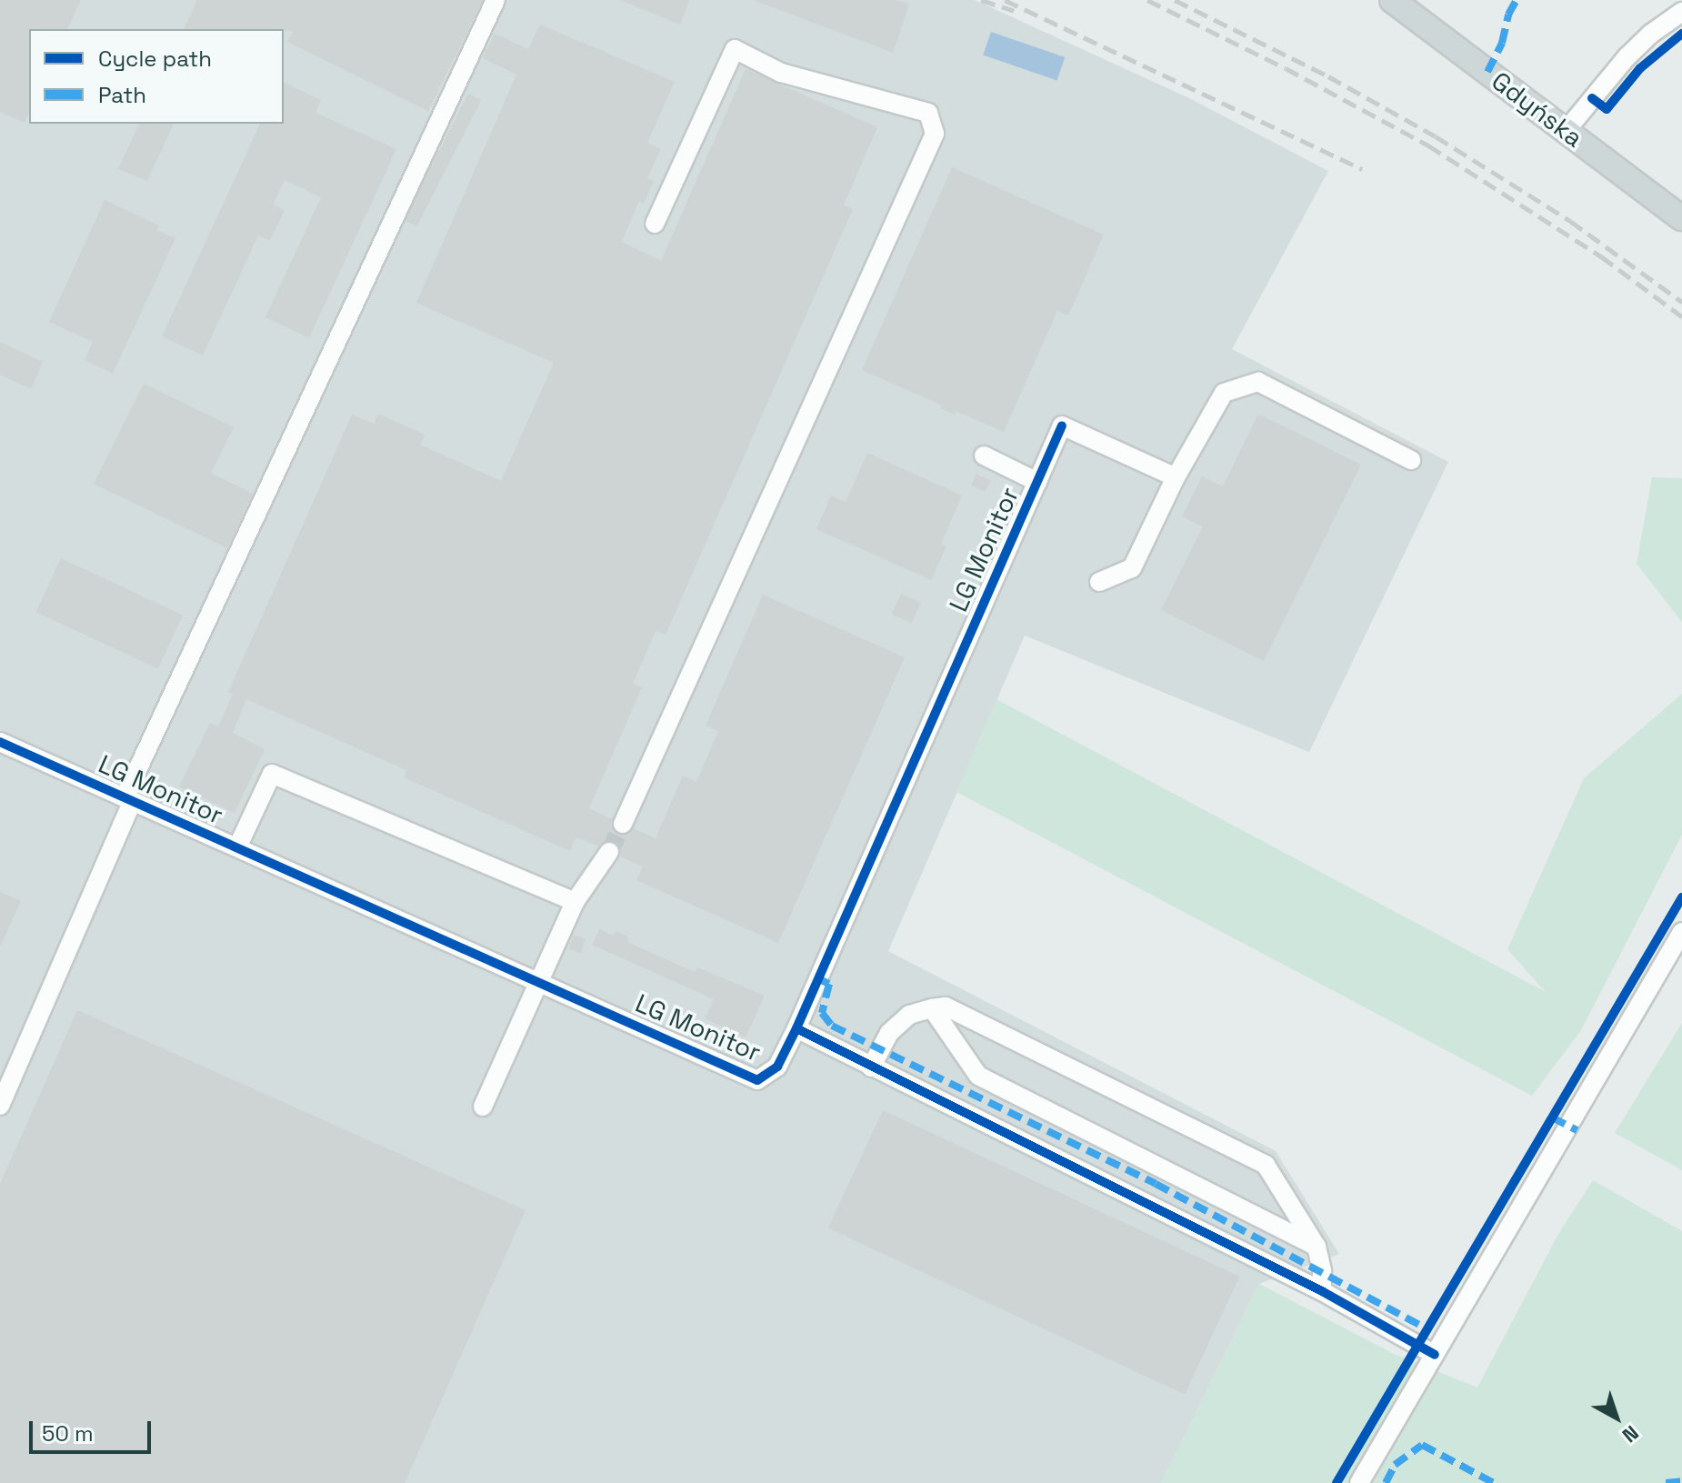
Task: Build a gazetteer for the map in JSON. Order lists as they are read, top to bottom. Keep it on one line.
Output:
{"streets":{"main road":["Gdyńska"],"street":["LG Monitor"]},"legend":["Cycle path","Path"],"scale_bar":"50 m","north":"bottom right"}
